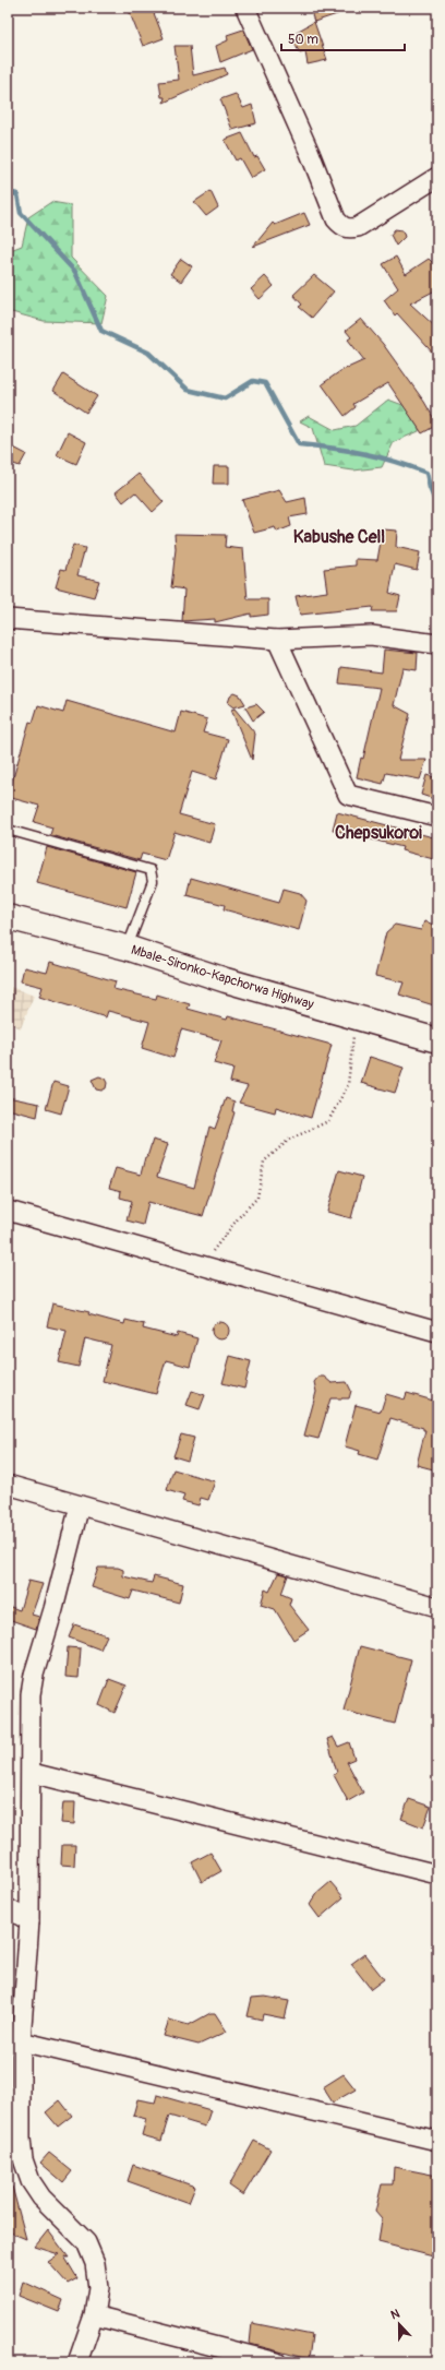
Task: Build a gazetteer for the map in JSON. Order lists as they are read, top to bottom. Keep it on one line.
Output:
{"streets":{"main road":["Mbale-Sironko-Kapchorwa Highway"]},"districts":["Kabushe Cell","Chepsukoroi"],"scale_bar":"50 m","north":"top"}
